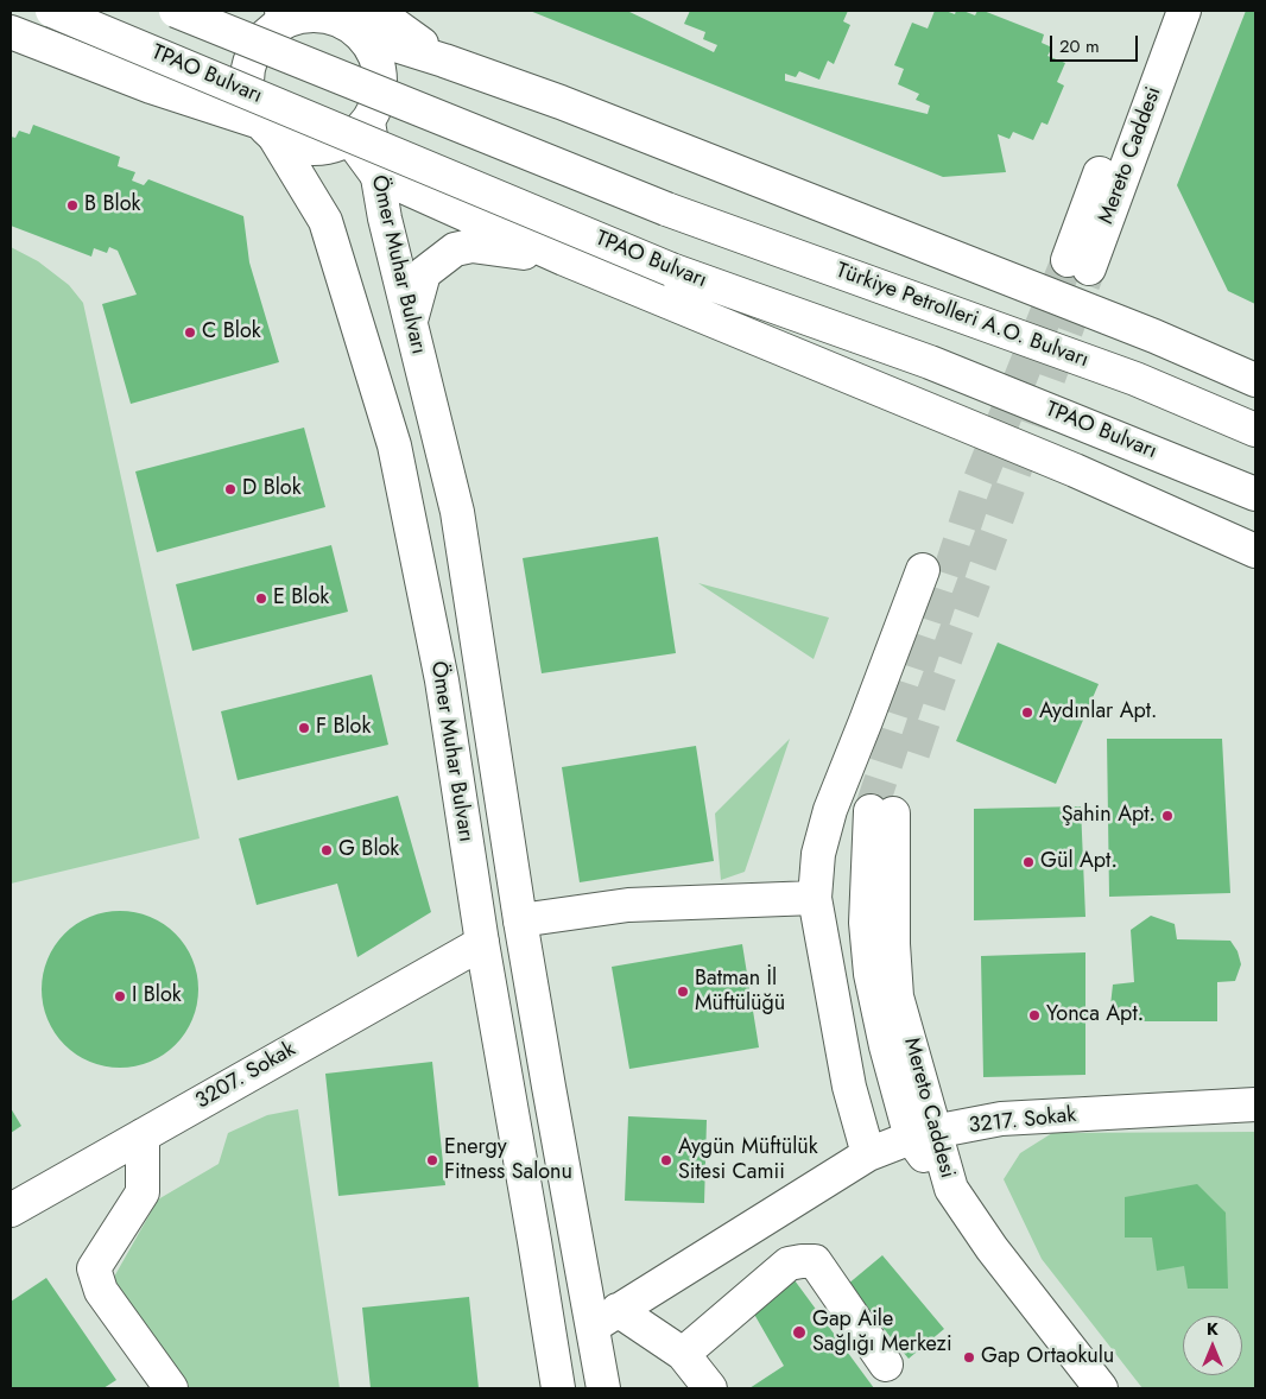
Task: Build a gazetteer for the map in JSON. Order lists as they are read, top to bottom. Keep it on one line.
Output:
{"streets":{"main road":["TPAO Bulvarı","Mereto Caddesi","Ömer Muhar Bulvarı","Türkiye Petrolleri A.O. Bulvarı","3207. Sokak","3217. Sokak"]},"crossings":[["TPAO Bulvarı","Ömer Muhar Bulvarı"],["Mereto Caddesi","3217. Sokak"],["Ömer Muhar Bulvarı","3207. Sokak"],["Ömer Muhar Bulvarı","3217. Sokak"]],"places":["B Blok","C Blok","D Blok","E Blok","Aydınlar Apt.","F Blok","Şahin Apt.","G Blok","Gül Apt.","Batman İl Müftülüğü","I Blok","Yonca Apt.","Energy Fitness Salonu","Aygün Müftülük Sitesi Camii","Gap Aile Sağlığı Merkezi","Gap Ortaokulu"],"scale_bar":"20 m","north":"top"}
